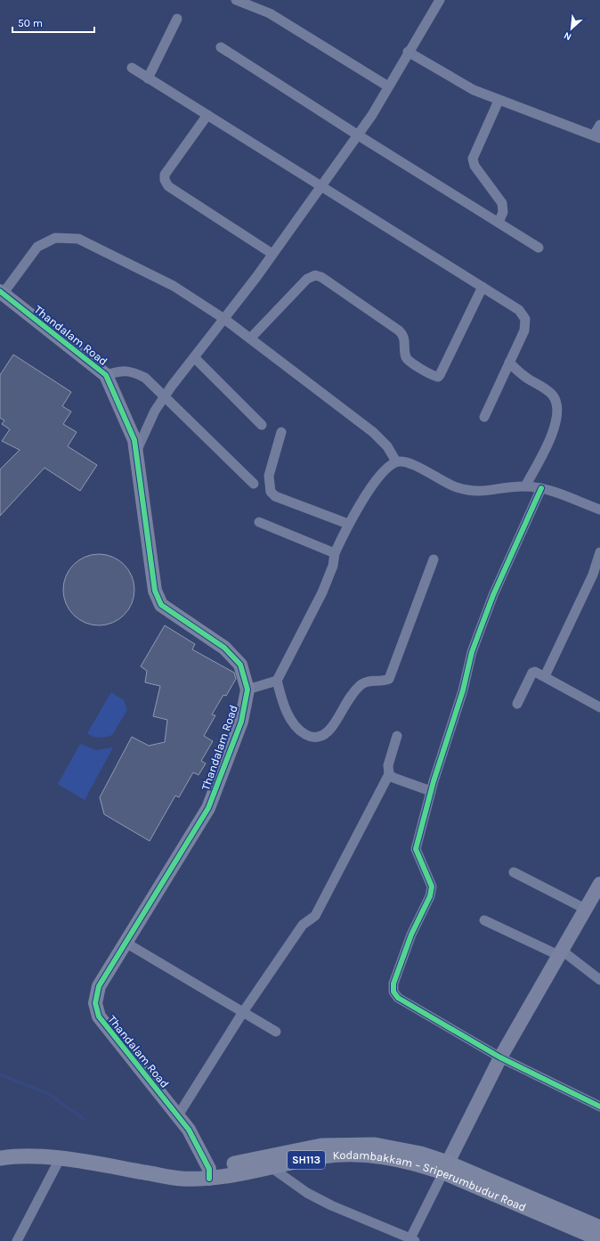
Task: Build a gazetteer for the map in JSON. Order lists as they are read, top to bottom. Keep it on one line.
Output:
{"streets":{"main road":["SH113","Kodambakkam – Sriperumbudur Road"],"street":["Thandalam Road"]},"crossings":[["Thandalam Road","Kodambakkam – Sriperumbudur Road"]],"scale_bar":"50 m","north":"bottom left"}
